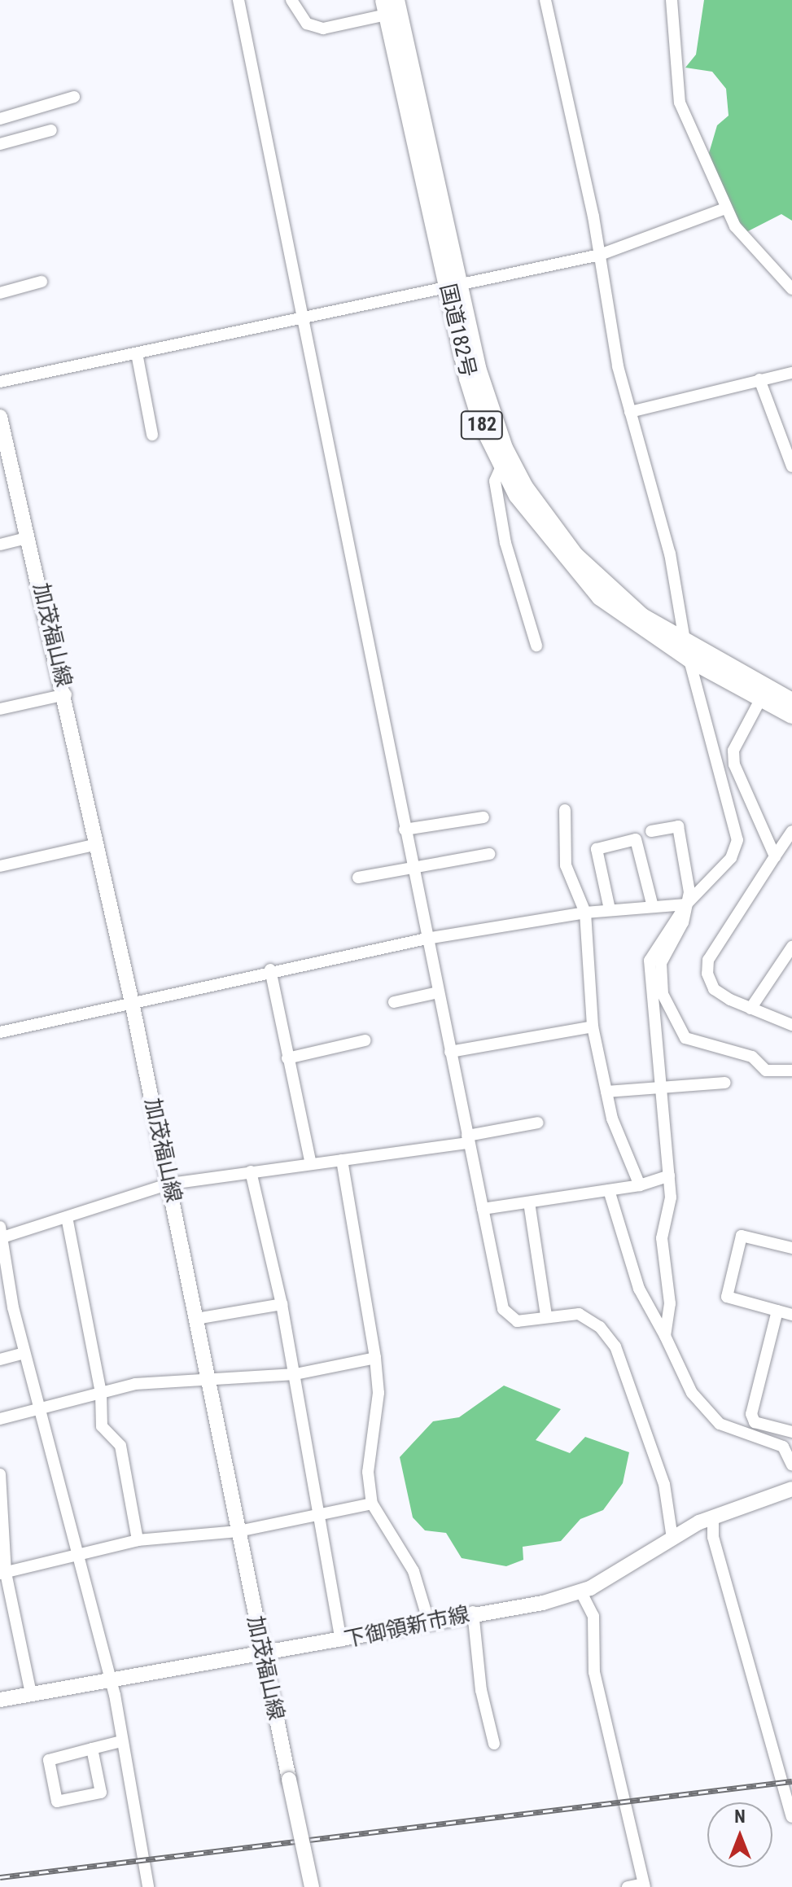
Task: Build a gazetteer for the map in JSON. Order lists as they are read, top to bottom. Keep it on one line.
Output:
{"streets":{"highway":["国道182号","182"],"main road":["加茂福山線","下御領新市線"]},"crossings":[["加茂福山線","下御領新市線"]],"north":"top"}
